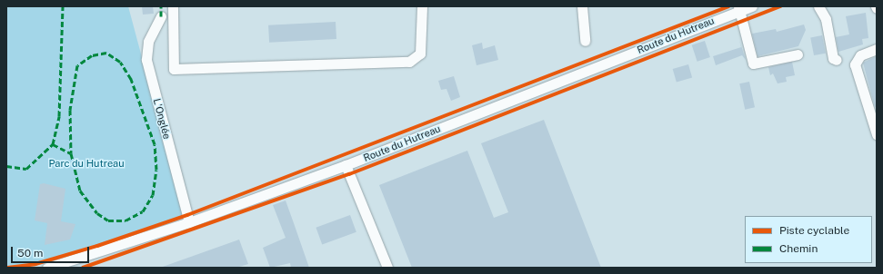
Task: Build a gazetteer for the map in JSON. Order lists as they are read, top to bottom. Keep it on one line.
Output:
{"streets":{"street":["Route du Hutreau","L'Onglée"]},"crossings":[["Route du Hutreau","L'Onglée"]],"parks":["Parc du Hutreau"],"legend":["Piste cyclable","Chemin"],"scale_bar":"50 m"}
